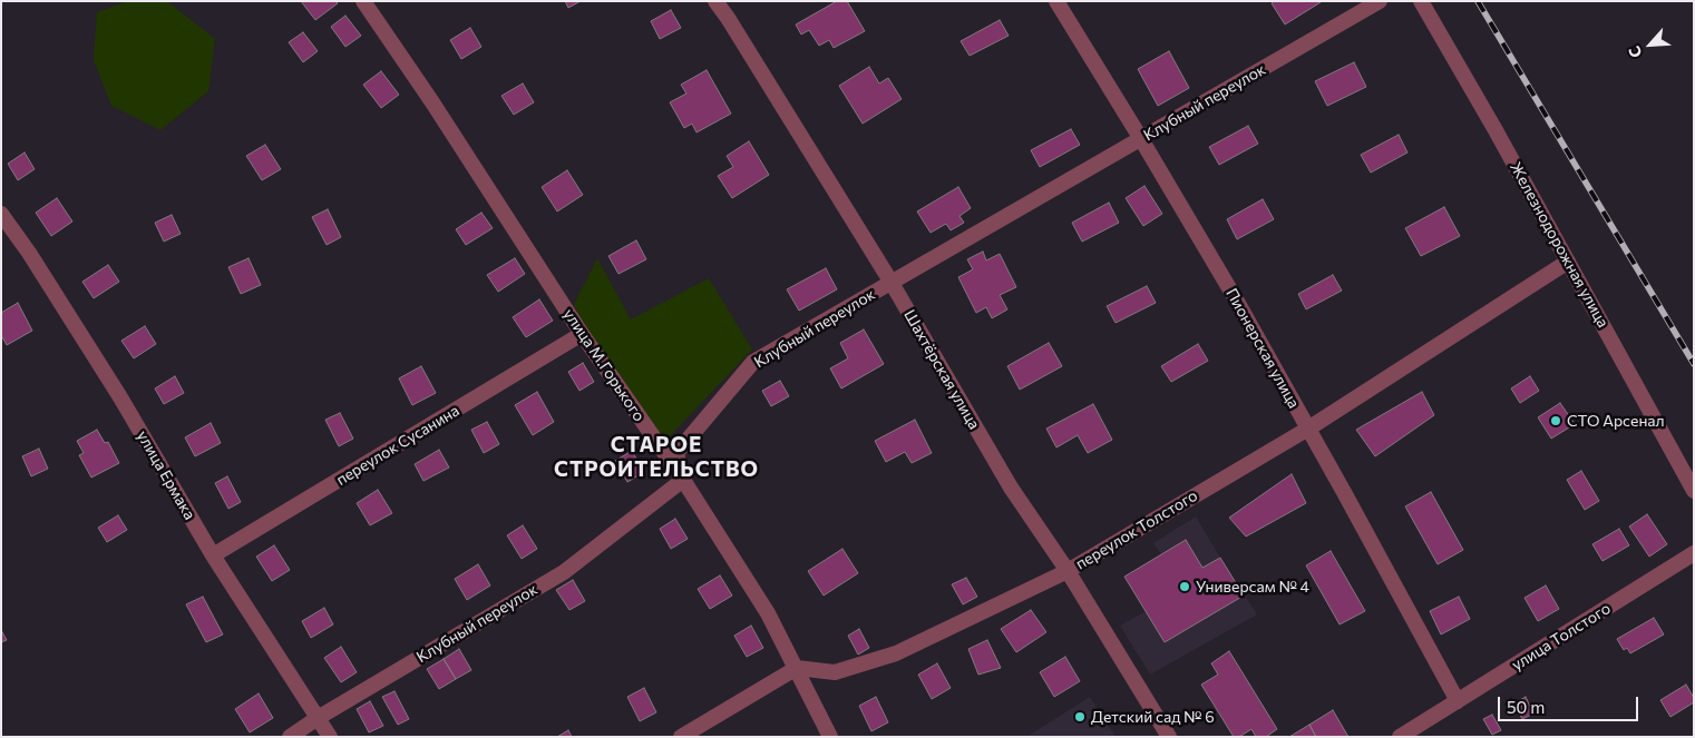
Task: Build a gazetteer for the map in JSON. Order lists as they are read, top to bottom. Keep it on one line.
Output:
{"streets":{"street":["Клубный переулок","Железнодорожная улица","Пионерская улица","улица М.Горького","Шахтёрская улица","переулок Сусанина","улица Ермака","переулок Толстого","улица Толстого"]},"crossings":[["Клубный переулок","Пионерская улица"],["Клубный переулок","улица М.Горького"],["Клубный переулок","Шахтёрская улица"],["Клубный переулок","улица Ермака"],["Железнодорожная улица","переулок Толстого"],["Пионерская улица","переулок Толстого"],["Пионерская улица","улица Толстого"],["улица М.Горького","переулок Сусанина"],["улица М.Горького","переулок Толстого"],["Шахтёрская улица","переулок Толстого"],["переулок Сусанина","улица Ермака"]],"districts":["СТАРОЕ СТРОИТЕЛЬСТВО"],"places":["СТО Арсенал","Универсам № 4","Детский сад № 6"],"scale_bar":"50 m","north":"bottom left"}
